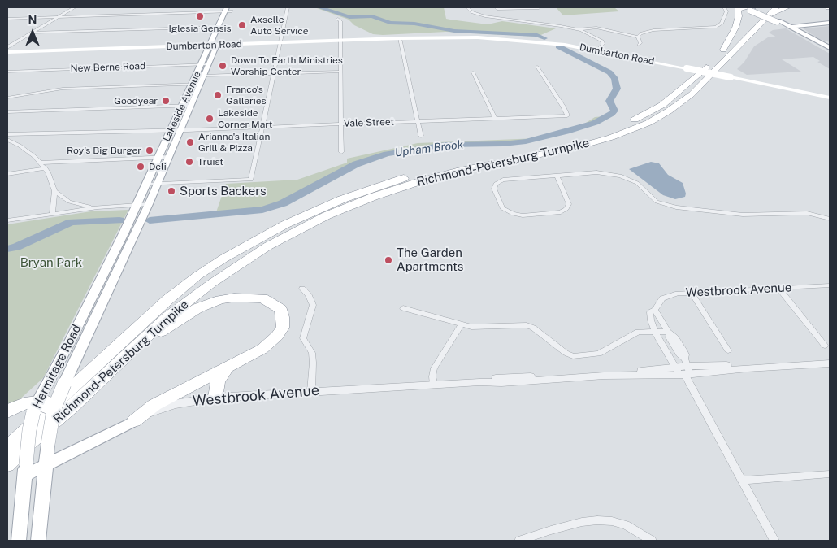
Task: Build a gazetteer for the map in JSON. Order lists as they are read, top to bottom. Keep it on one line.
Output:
{"streets":{"highway":["Richmond-Petersburg Turnpike"],"main road":["Dumbarton Road","Lakeside Avenue","Westbrook Avenue","Hermitage Road"],"street":["New Berne Road","Vale Street"]},"crossings":[["Dumbarton Road","Lakeside Avenue"],["New Berne Road","Lakeside Avenue"],["Lakeside Avenue","Vale Street"],["Lakeside Avenue","Hermitage Road"],["Westbrook Avenue","Hermitage Road"]],"water":["Upham Brook"],"parks":["Bryan Park"],"places":["Iglesia Gensis","Axselle Auto Service","Down To Earth Ministries Worship Center","Franco's Galleries","Goodyear","Lakeside Corner Mart","Arianna's Italian Grill & Pizza","Roy's Big Burger","Truist","Deli","Sports Backers","The Garden Apartments"],"north":"top"}
